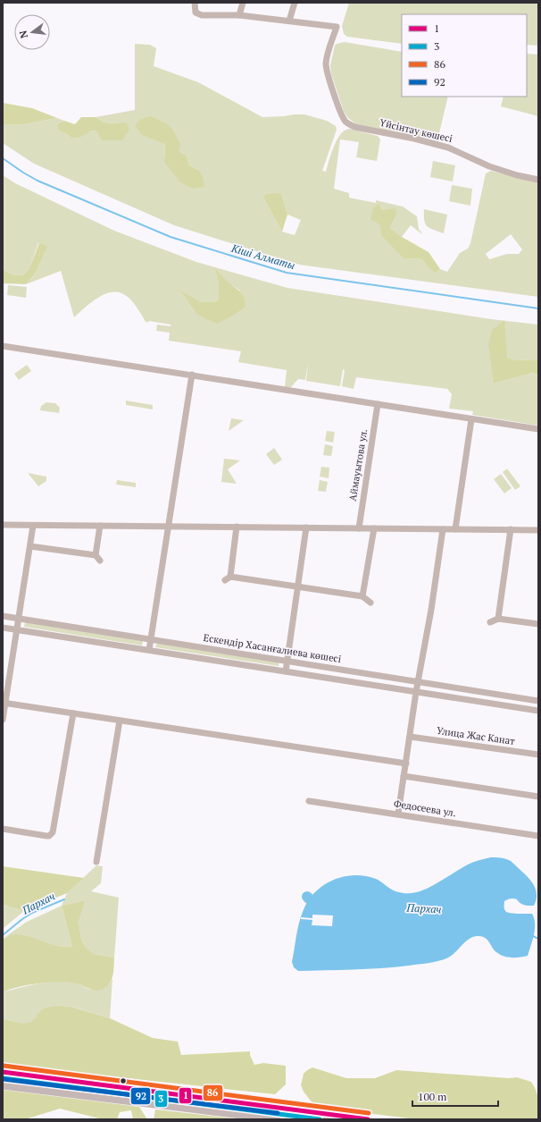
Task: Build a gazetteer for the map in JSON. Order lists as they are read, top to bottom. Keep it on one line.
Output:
{"streets":{"street":["Үйсінтау көшесі","Аймауытова ул.","Ескендір Хасанғалиева көшесі","Улица Жас Канат","Федосеева ул."]},"water":["Кіші Алматы","Пархач"],"lines":["transit line 86","transit line 1","transit line 3","transit line 92"],"legend":["1","3","86","92"],"scale_bar":"100 m","north":"left"}
